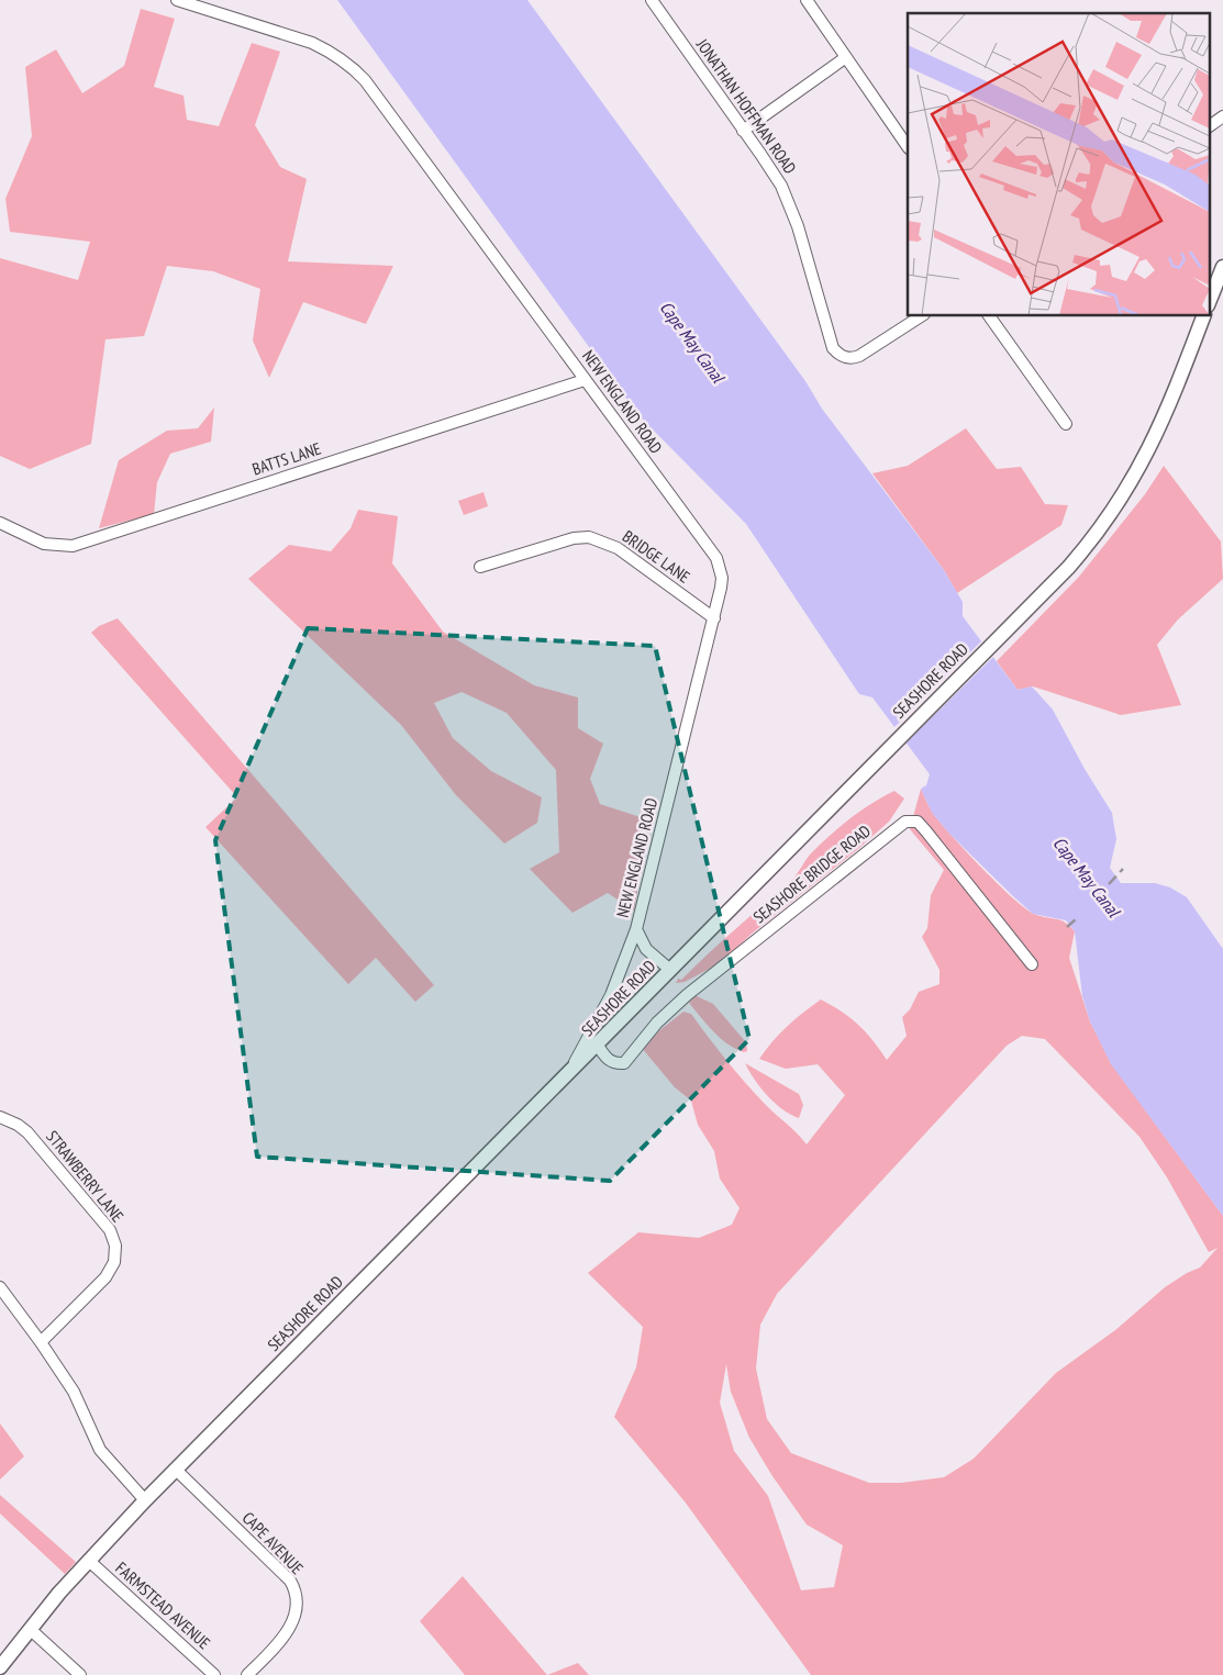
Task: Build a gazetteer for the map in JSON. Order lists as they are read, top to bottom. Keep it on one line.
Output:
{"streets":{"main road":["SEASHORE ROAD"],"street":["JONATHAN HOFFMAN ROAD","NEW ENGLAND ROAD","BATTS LANE","BRIDGE LANE","SEASHORE BRIDGE ROAD","STRAWBERRY LANE","CAPE AVENUE","FARMSTEAD AVENUE"]},"crossings":[["NEW ENGLAND ROAD","BATTS LANE"],["NEW ENGLAND ROAD","BRIDGE LANE"],["NEW ENGLAND ROAD","SEASHORE ROAD"],["SEASHORE ROAD","SEASHORE BRIDGE ROAD"],["SEASHORE ROAD","CAPE AVENUE"],["SEASHORE ROAD","FARMSTEAD AVENUE"]],"water":["Cape May Canal"]}
